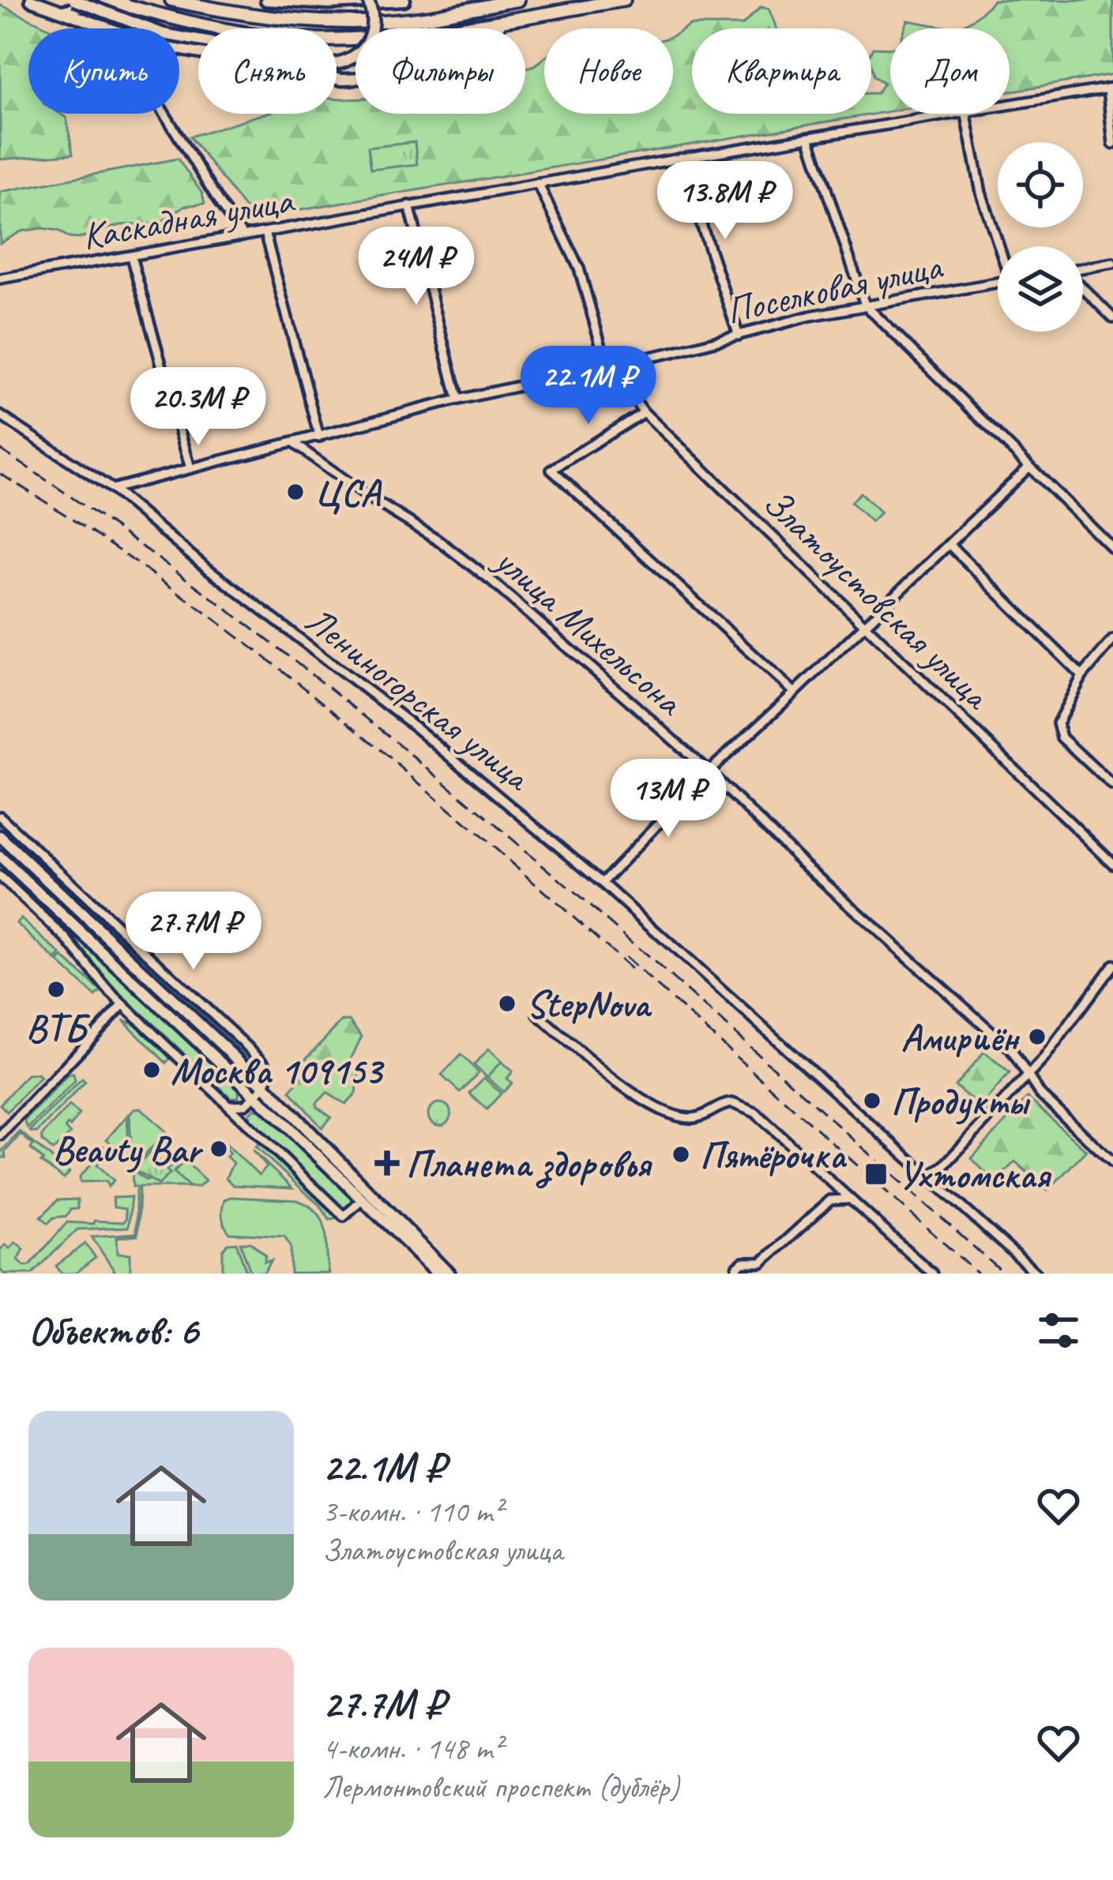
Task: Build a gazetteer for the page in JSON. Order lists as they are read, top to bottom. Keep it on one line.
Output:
{"streets":{"street":["Каскадная улица","Поселковая улица","Златоустовская улица","улица Михельсона","Лениногорская улица"]},"crossings":[["Каскадная улица","Златоустовская улица"],["Поселковая улица","Златоустовская улица"],["Поселковая улица","улица Михельсона"],["Поселковая улица","Лениногорская улица"]],"places":{"other":["ЦСА","ВТБ","StepNova","Амириён","Москва 109153","Продукты","Beauty Bar","Пятёрочка"],"health":["Планета здоровья"],"transit":["Ухтомская"]},"page":{"chip":["Купить","Снять","Фильтры","Новое","Квартира","Дом"],"price":["13.8M ₽","24M ₽","22.1M ₽","20.3M ₽","13M ₽","27.7M ₽"],"heading":"Объектов: 6","list":[{"name":"22.1M ₽","note":"3-комн. · 110 m² · Златоустовская улица"},{"name":"27.7M ₽","note":"4-комн. · 148 m² · Лермонтовский проспект (дублёр)"}]}}
